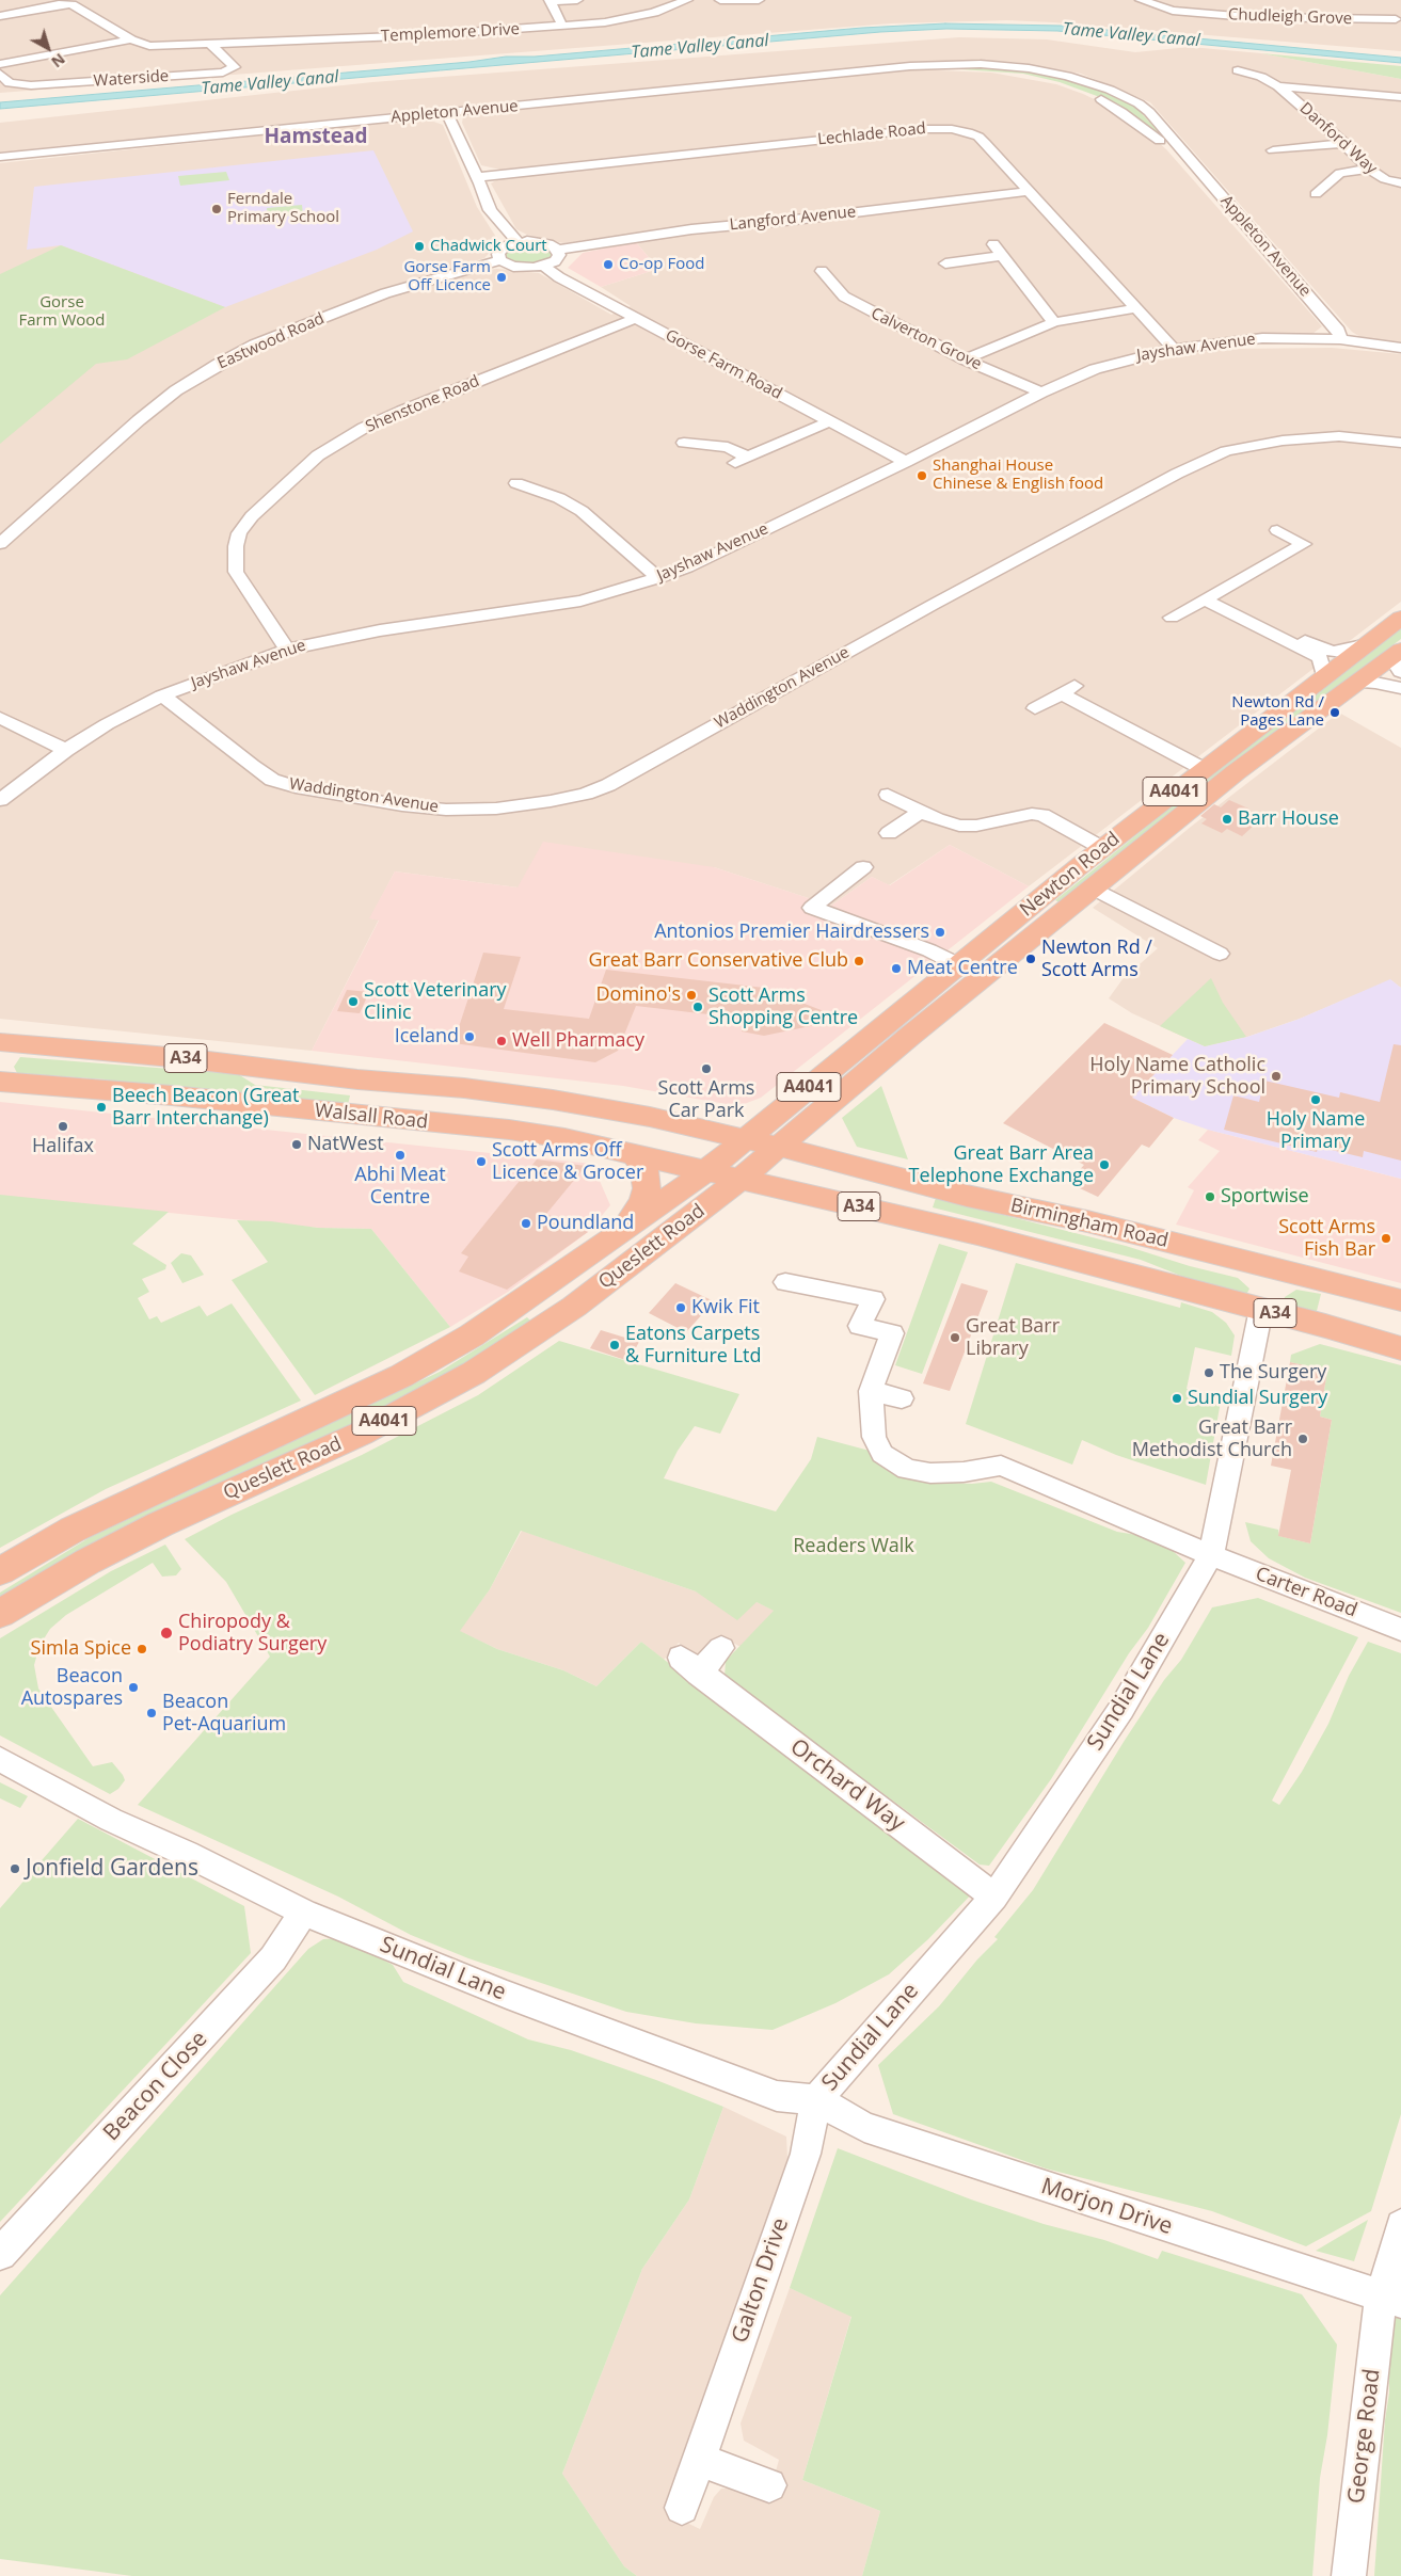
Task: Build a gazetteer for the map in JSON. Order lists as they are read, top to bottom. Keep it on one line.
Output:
{"streets":{"highway":["A4041","Newton Road","A34","Walsall Road","Birmingham Road","Queslett Road"],"street":["Chudleigh Grove","Templemore Drive","Waterside","Appleton Avenue","Lechlade Road","Danford Way","Langford Avenue","Calverton Grove","Eastwood Road","Jayshaw Avenue","Gorse Farm Road","Shenstone Road","Waddington Avenue","Carter Road","Sundial Lane","Orchard Way","Beacon Close","Morjon Drive","Galton Drive","George Road"]},"crossings":[["Templemore Drive","Waterside"],["Appleton Avenue","Jayshaw Avenue"],["Lechlade Road","Langford Avenue"],["Lechlade Road","Jayshaw Avenue"],["Calverton Grove","Jayshaw Avenue"],["Jayshaw Avenue","Gorse Farm Road"],["Jayshaw Avenue","Shenstone Road"],["Jayshaw Avenue","Waddington Avenue"],["Gorse Farm Road","Shenstone Road"],["A4041","Newton Road"],["A4041","Walsall Road"],["A4041","Birmingham Road"],["A4041","Queslett Road"],["Newton Road","Walsall Road"],["Newton Road","Birmingham Road"],["Walsall Road","Birmingham Road"],["Walsall Road","Queslett Road"],["Birmingham Road","Queslett Road"],["Birmingham Road","Sundial Lane"],["Carter Road","Sundial Lane"],["Sundial Lane","Orchard Way"],["Sundial Lane","Beacon Close"],["Sundial Lane","Morjon Drive"],["Sundial Lane","Galton Drive"],["Morjon Drive","Galton Drive"],["Morjon Drive","George Road"]],"districts":["Hamstead"],"water":["Tame Valley Canal"],"parks":["Gorse Farm Wood","Readers Walk"],"places":["Ferndale Primary School","Chadwick Court","Co-op Food","Gorse Farm Off Licence","Shanghai House Chinese & English food","Newton Rd / Pages Lane","Barr House","Antonios Premier Hairdressers","Newton Rd / Scott Arms","Great Barr Conservative Club","Meat Centre","Domino's","Scott Veterinary Clinic","Scott Arms Shopping Centre","Iceland","Well Pharmacy","Scott Arms Car Park","Holy Name Catholic Primary School","Holy Name Primary","Beech Beacon (Great Barr Interchange)","Halifax","NatWest","Abhi Meat Centre","Scott Arms Off Licence & Grocer","Great Barr Area Telephone Exchange","Sportwise","Poundland","Scott Arms Fish Bar","Kwik Fit","Great Barr Library","Eatons Carpets & Furniture Ltd","The Surgery","Sundial Surgery","Great Barr Methodist Church","Chiropody & Podiatry Surgery","Simla Spice","Beacon Autospares","Beacon Pet-Aquarium","Jonfield Gardens"],"north":"bottom right"}
